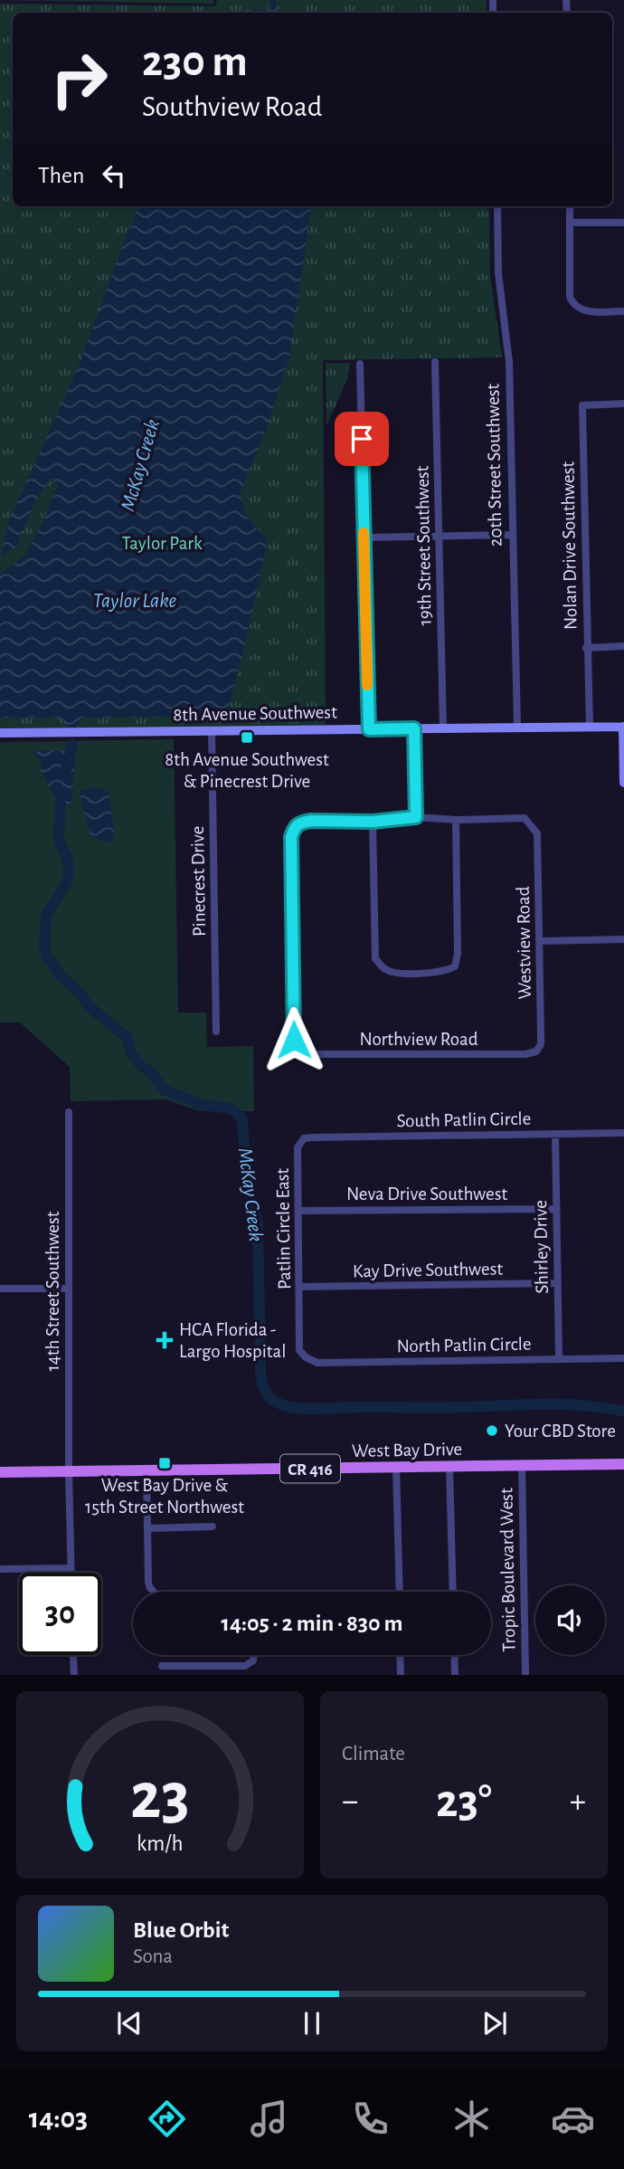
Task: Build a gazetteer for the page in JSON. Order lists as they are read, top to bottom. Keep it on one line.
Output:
{"streets":{"main road":["West Bay Drive","CR 416"],"street":["20th Street Southwest","19th Street Southwest","Nolan Drive Southwest","8th Avenue Southwest","Pinecrest Drive","Westview Road","Northview Road","South Patlin Circle","Neva Drive Southwest","Patlin Circle East","Shirley Drive","Kay Drive Southwest","14th Street Southwest","North Patlin Circle","Tropic Boulevard West"]},"crossings":[["20th Street Southwest","8th Avenue Southwest"],["19th Street Southwest","8th Avenue Southwest"],["Nolan Drive Southwest","8th Avenue Southwest"],["8th Avenue Southwest","Pinecrest Drive"],["Westview Road","Northview Road"],["South Patlin Circle","Patlin Circle East"],["South Patlin Circle","Shirley Drive"],["Neva Drive Southwest","Patlin Circle East"],["Neva Drive Southwest","Shirley Drive"],["Patlin Circle East","Kay Drive Southwest"],["Patlin Circle East","North Patlin Circle"],["Shirley Drive","Kay Drive Southwest"],["Shirley Drive","North Patlin Circle"],["14th Street Southwest","West Bay Drive"],["West Bay Drive","Tropic Boulevard West"]],"water":["McKay Creek","Taylor Lake"],"parks":["Taylor Park"],"places":{"transit":["8th Avenue Southwest & Pinecrest Drive","West Bay Drive & 15th Street Northwest"],"health":["HCA Florida - Largo Hospital"],"other":["Your CBD Store"]},"page":{"turn":["230 m","Southview Road"],"then":"Then","limit":"30","trip":"14:05 · 2 min · 830 m","tile":"Climate","heat":["−","23°","+"],"song":["Blue Orbit","Sona"],"tabs":"14:03","gauge":["23","km/h"]}}
